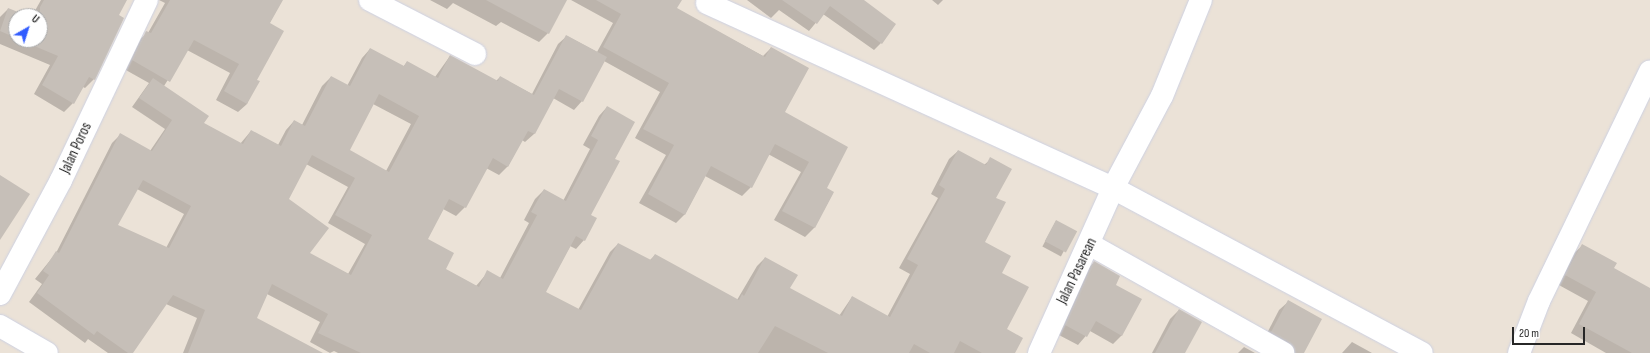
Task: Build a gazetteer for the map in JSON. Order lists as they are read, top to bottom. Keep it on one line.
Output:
{"streets":{"street":["Jalan Poros","Jalan Pasarean"]},"scale_bar":"20 m","north":"top right"}
